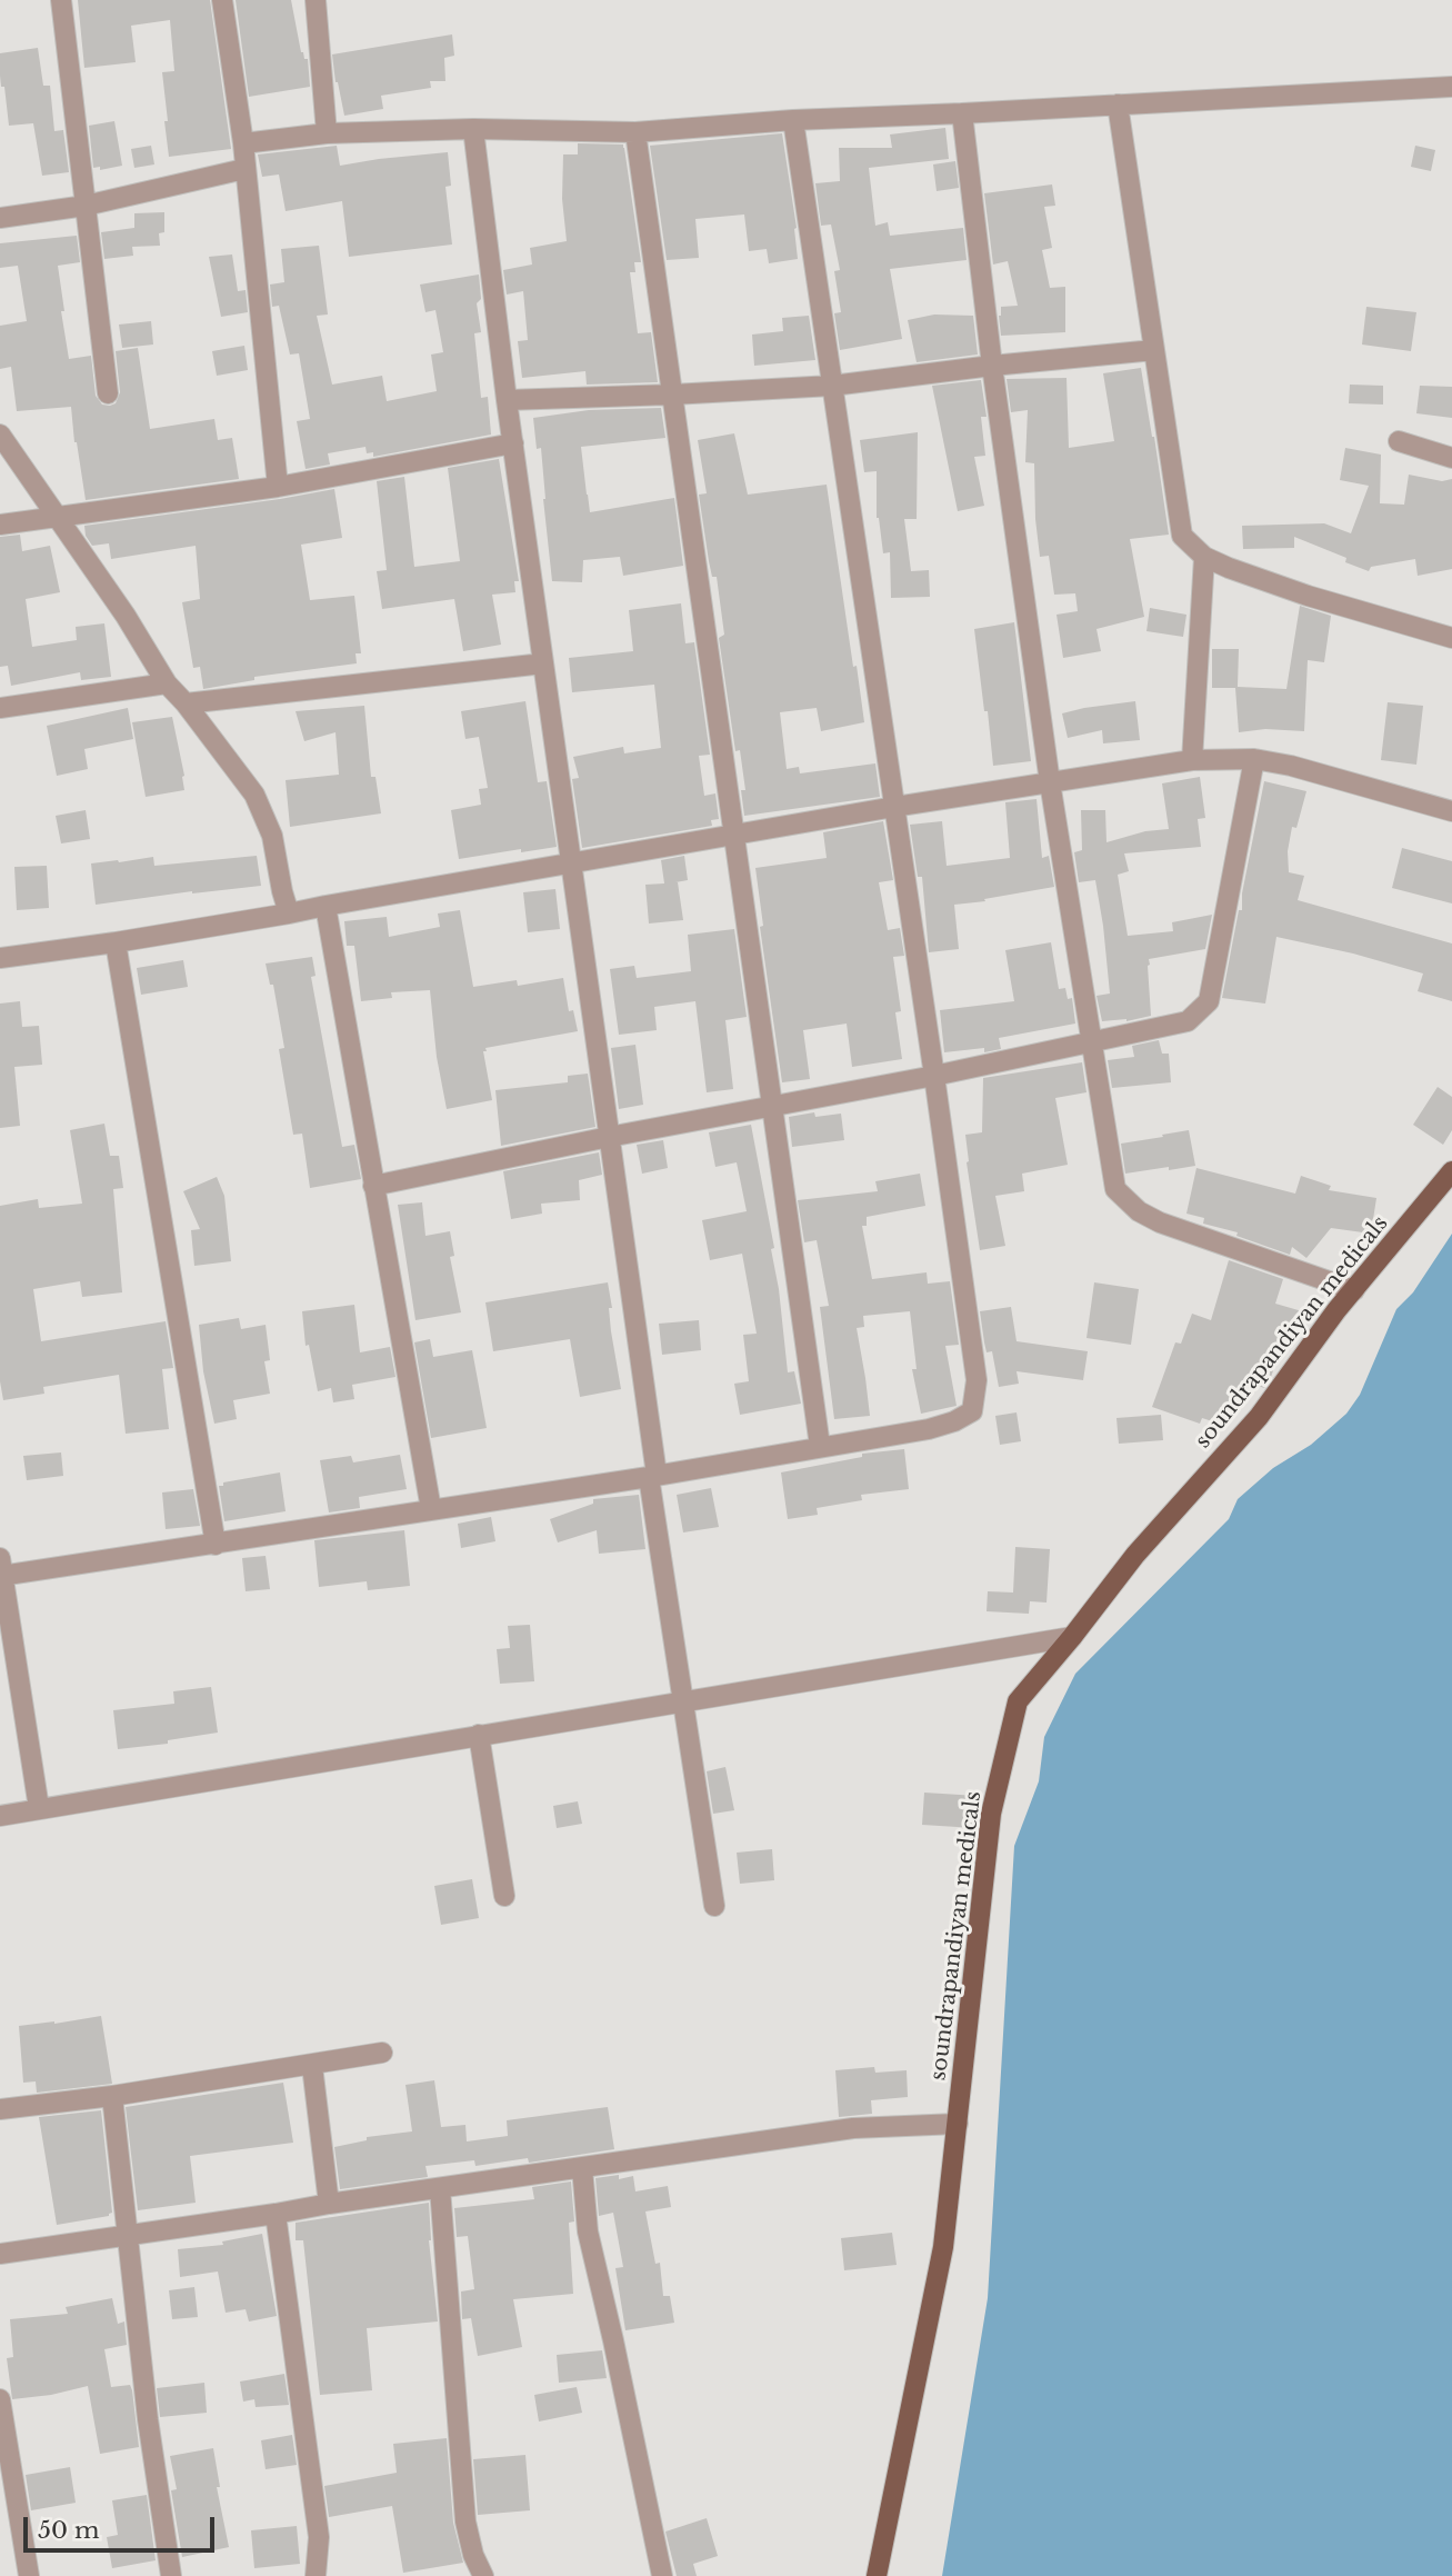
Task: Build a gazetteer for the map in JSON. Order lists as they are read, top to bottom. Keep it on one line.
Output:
{"streets":{"main road":["soundrapandiyan medicals"]},"scale_bar":"50 m"}
